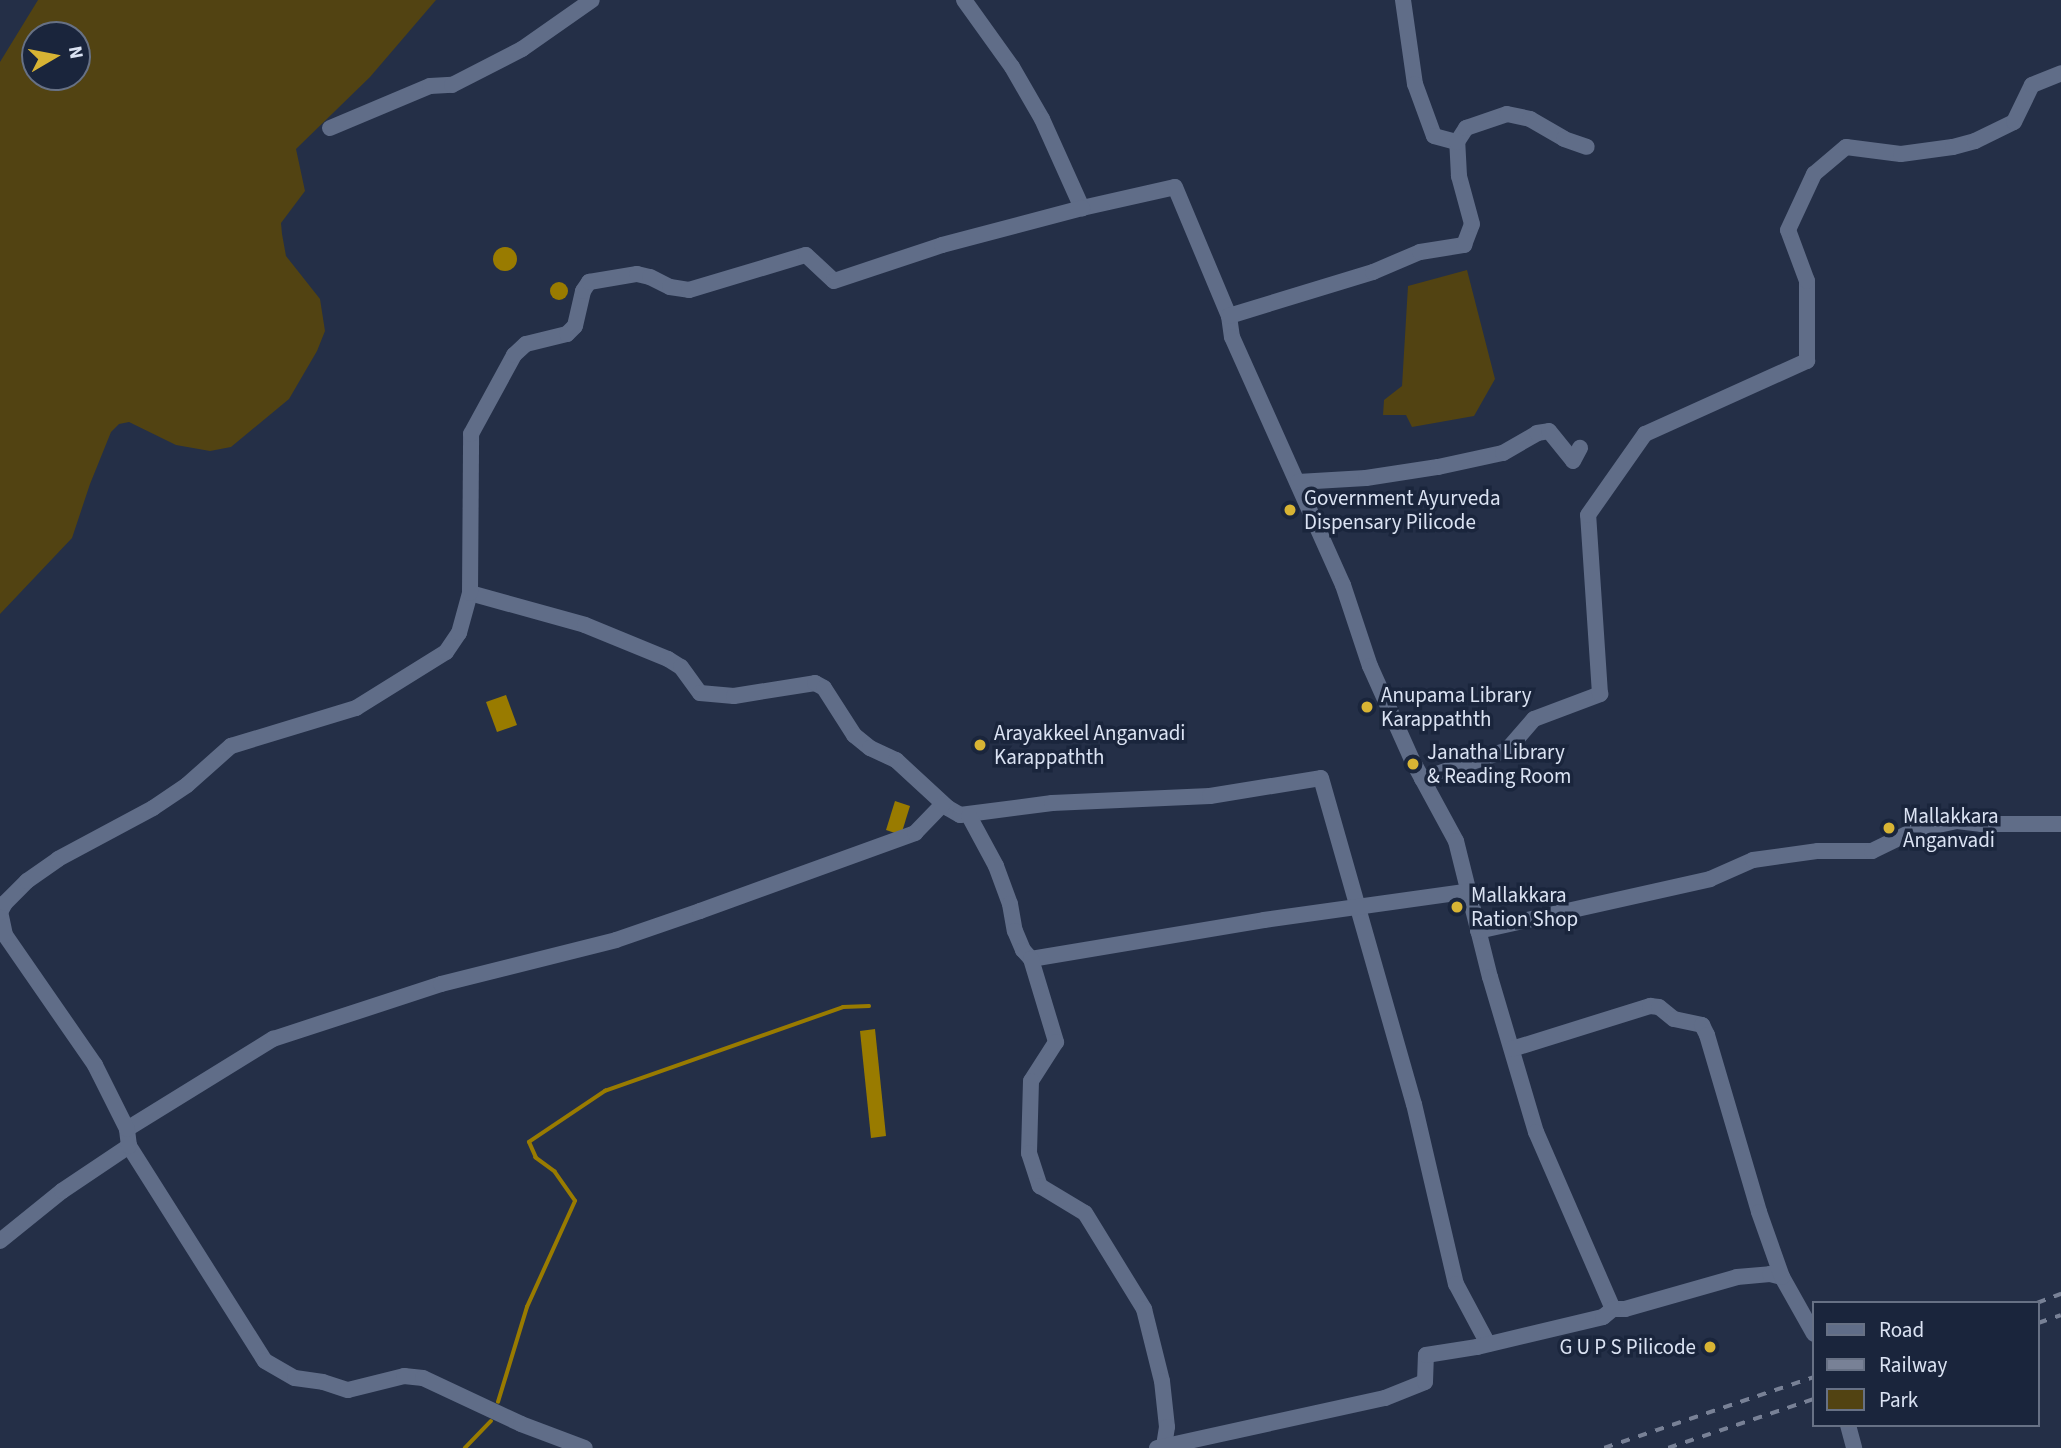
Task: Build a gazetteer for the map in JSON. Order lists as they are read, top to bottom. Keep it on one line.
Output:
{"places":["Government Ayurveda Dispensary Pilicode","Anupama Library Karappathth","Arayakkeel Anganvadi Karappathth","Janatha Library & Reading Room","Mallakkara Anganvadi","Mallakkara Ration Shop","G U P S Pilicode"],"legend":["Road","Railway","Park"],"north":"right"}
